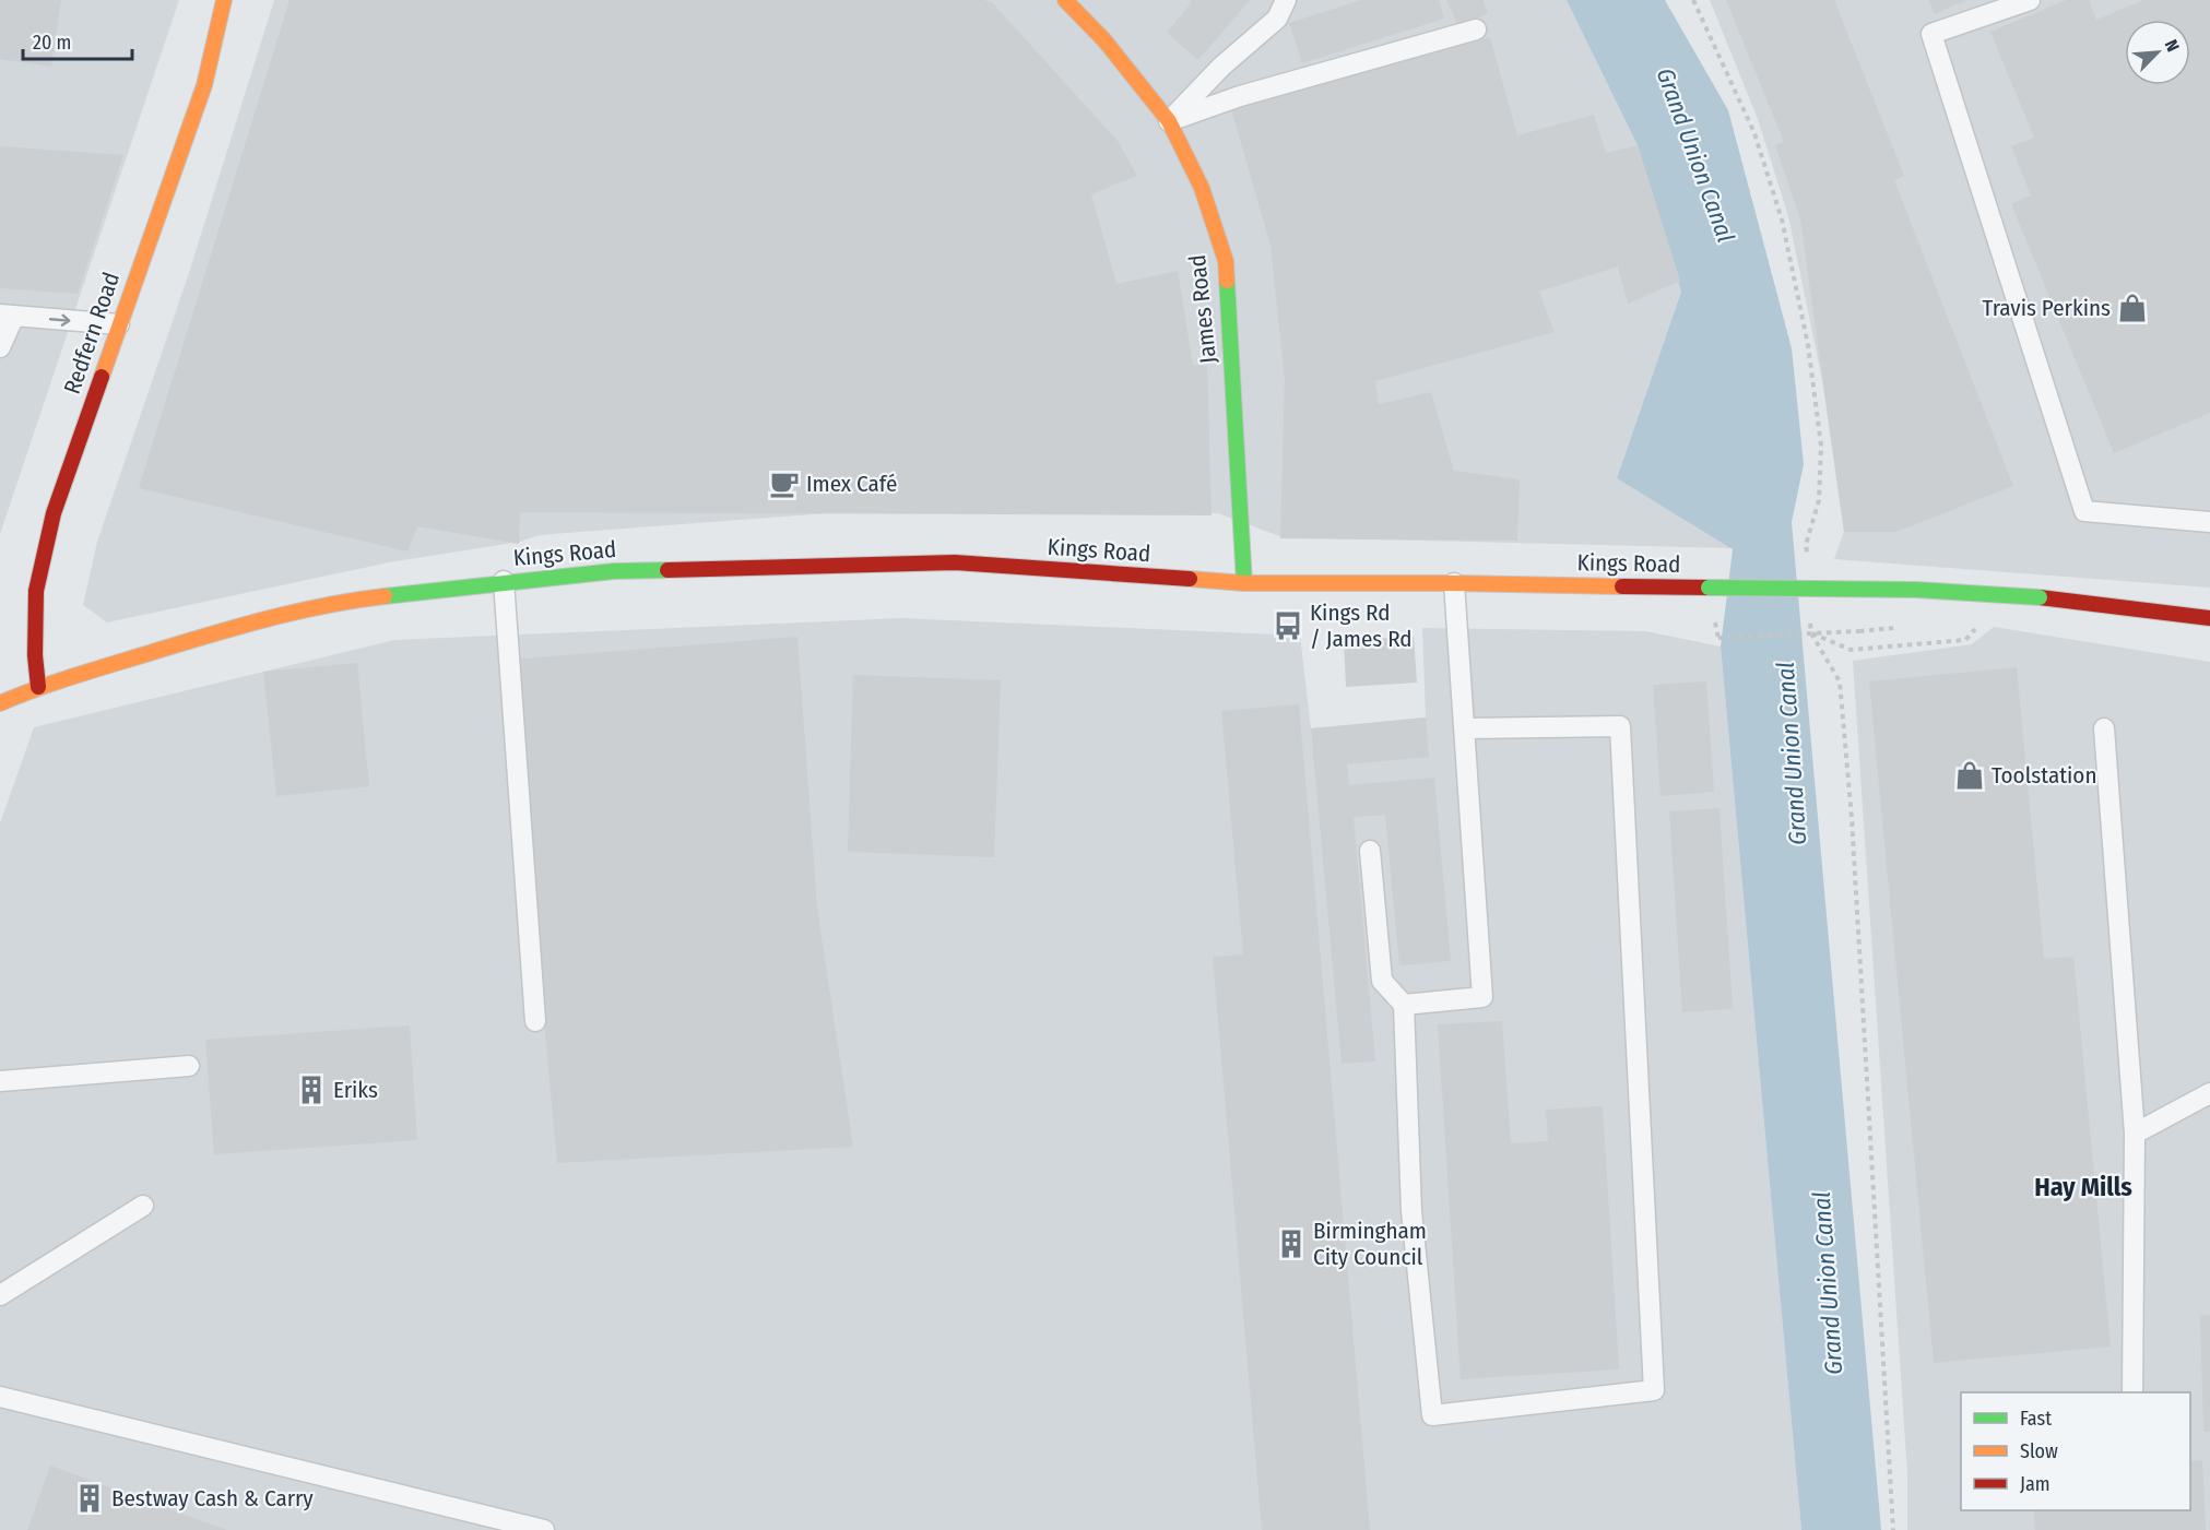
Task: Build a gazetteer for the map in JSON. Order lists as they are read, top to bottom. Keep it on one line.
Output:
{"streets":{"street":["James Road","Redfern Road","Kings Road"]},"crossings":[["James Road","Kings Road"],["Redfern Road","Kings Road"]],"districts":["Hay Mills"],"water":["Grand Union Canal"],"places":{"shop":["Travis Perkins","Toolstation"],"cafe":["Imex Café"],"bus stop":["Kings Rd / James Rd"],"building":["Eriks","Birmingham City Council","Bestway Cash & Carry"]},"legend":["Fast","Slow","Jam"],"scale_bar":"20 m","north":"top right"}
